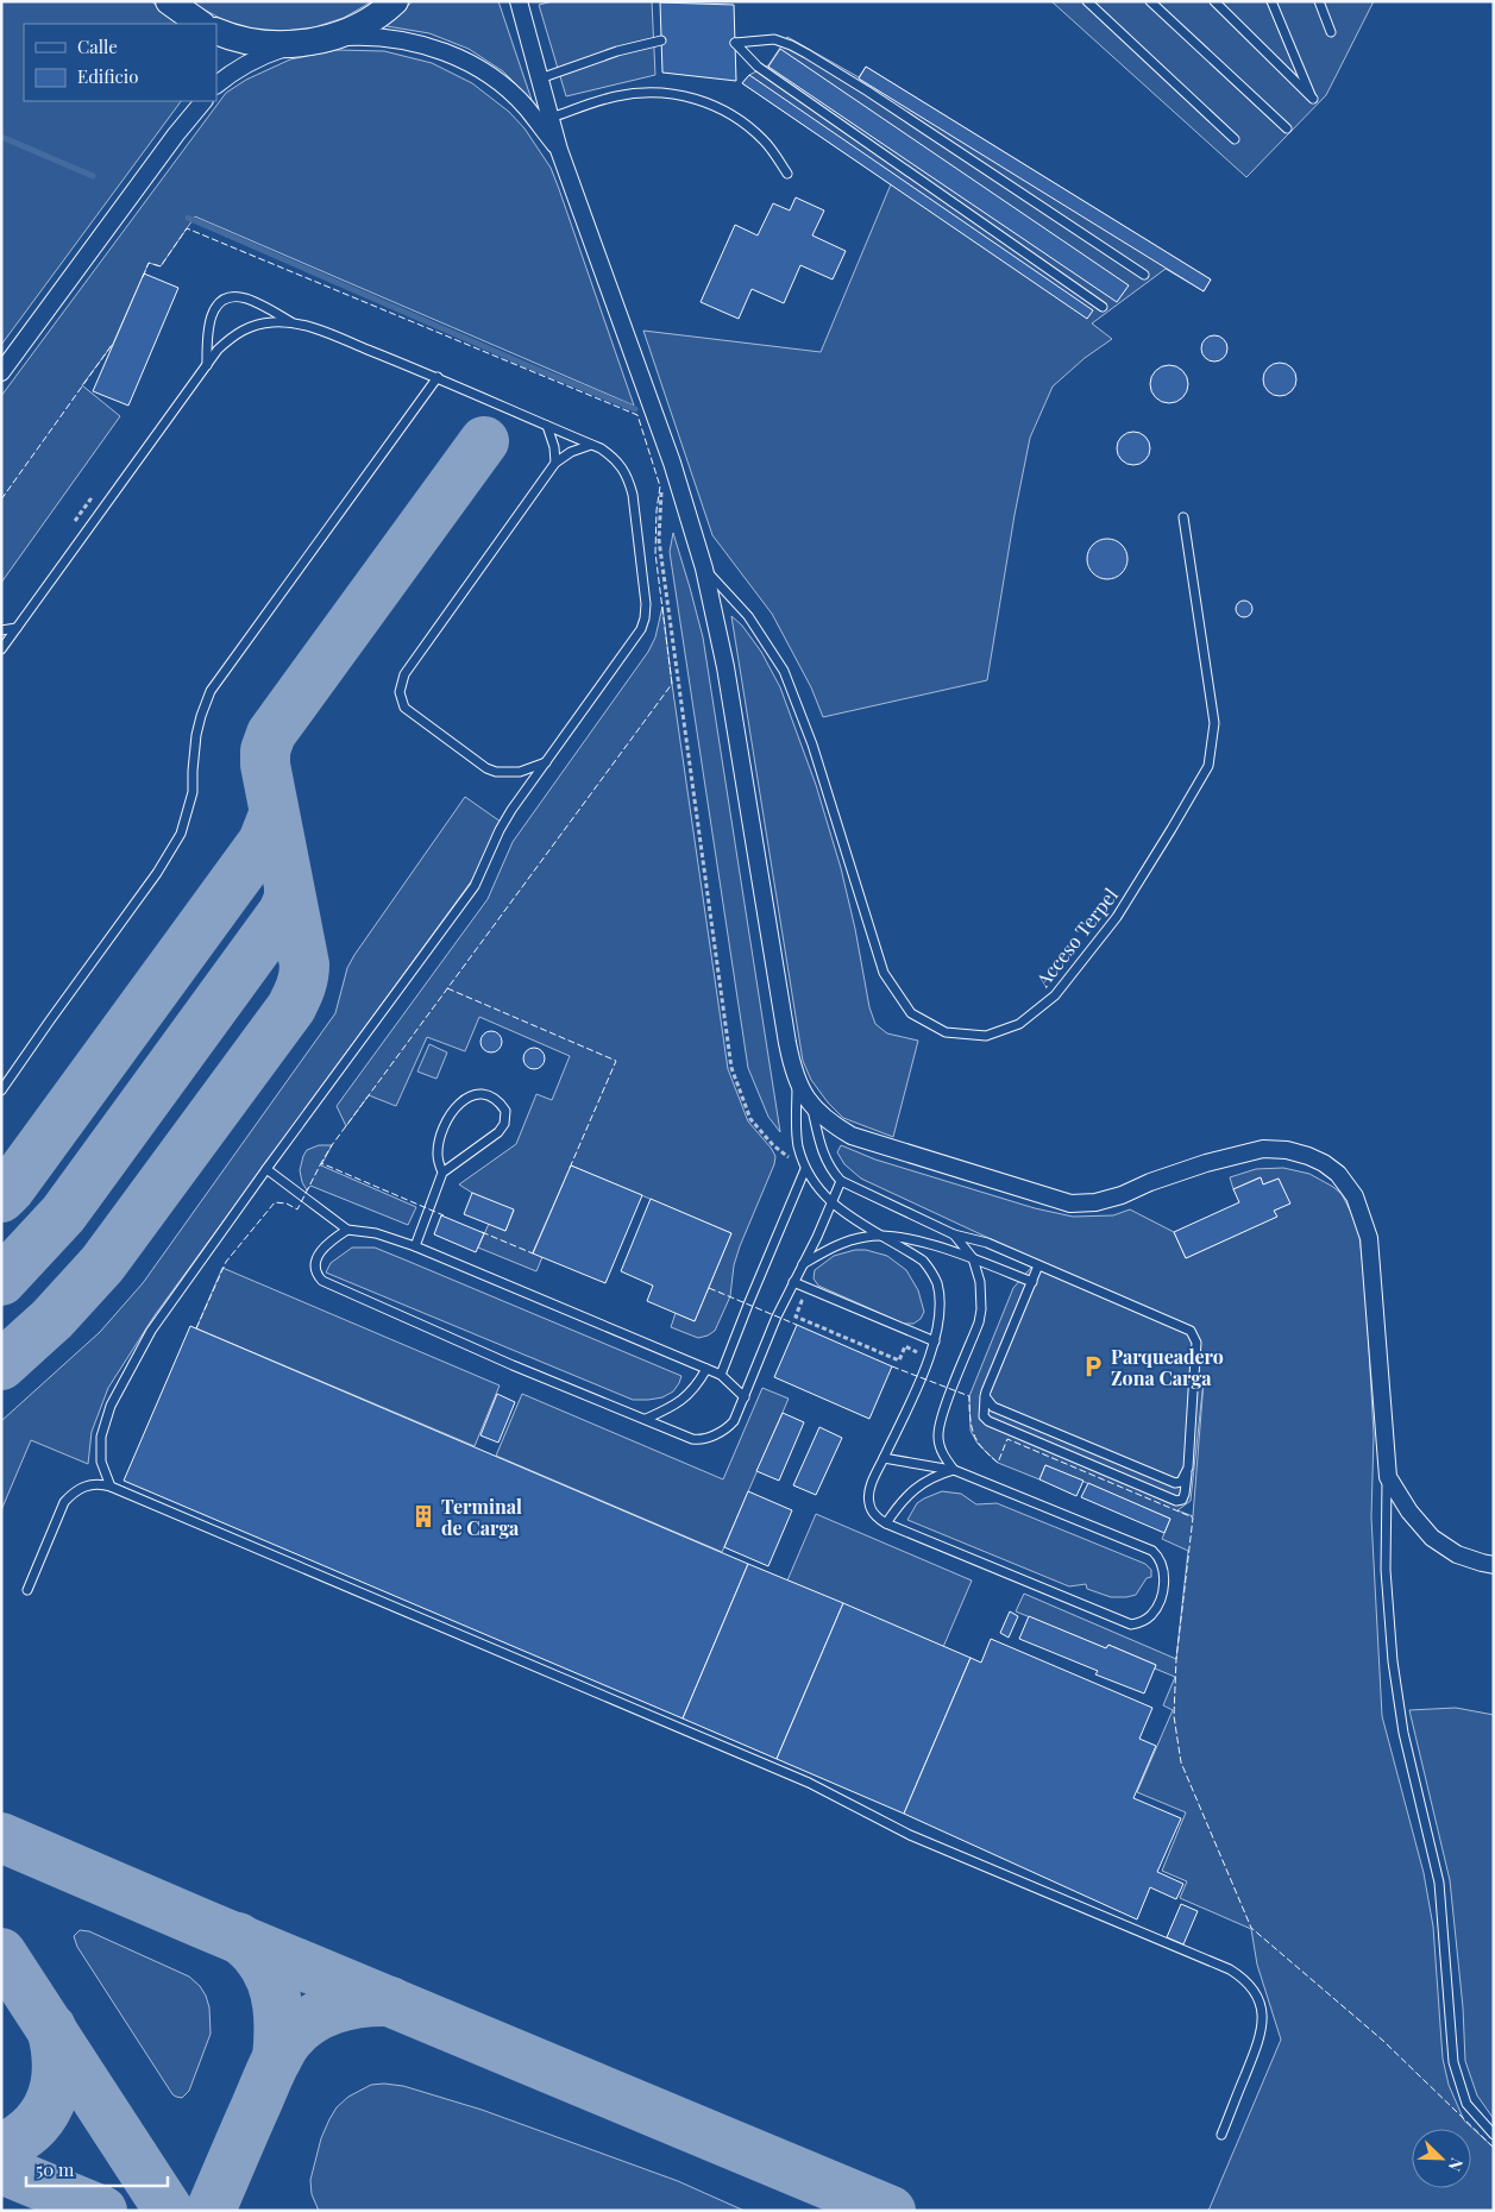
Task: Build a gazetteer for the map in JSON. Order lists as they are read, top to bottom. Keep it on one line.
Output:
{"streets":{"lane":["Acceso Terpel"]},"places":{"parking":["Parqueadero Zona Carga"],"building":["Terminal de Carga"]},"legend":["Calle","Edificio"],"scale_bar":"50 m","north":"bottom right"}
